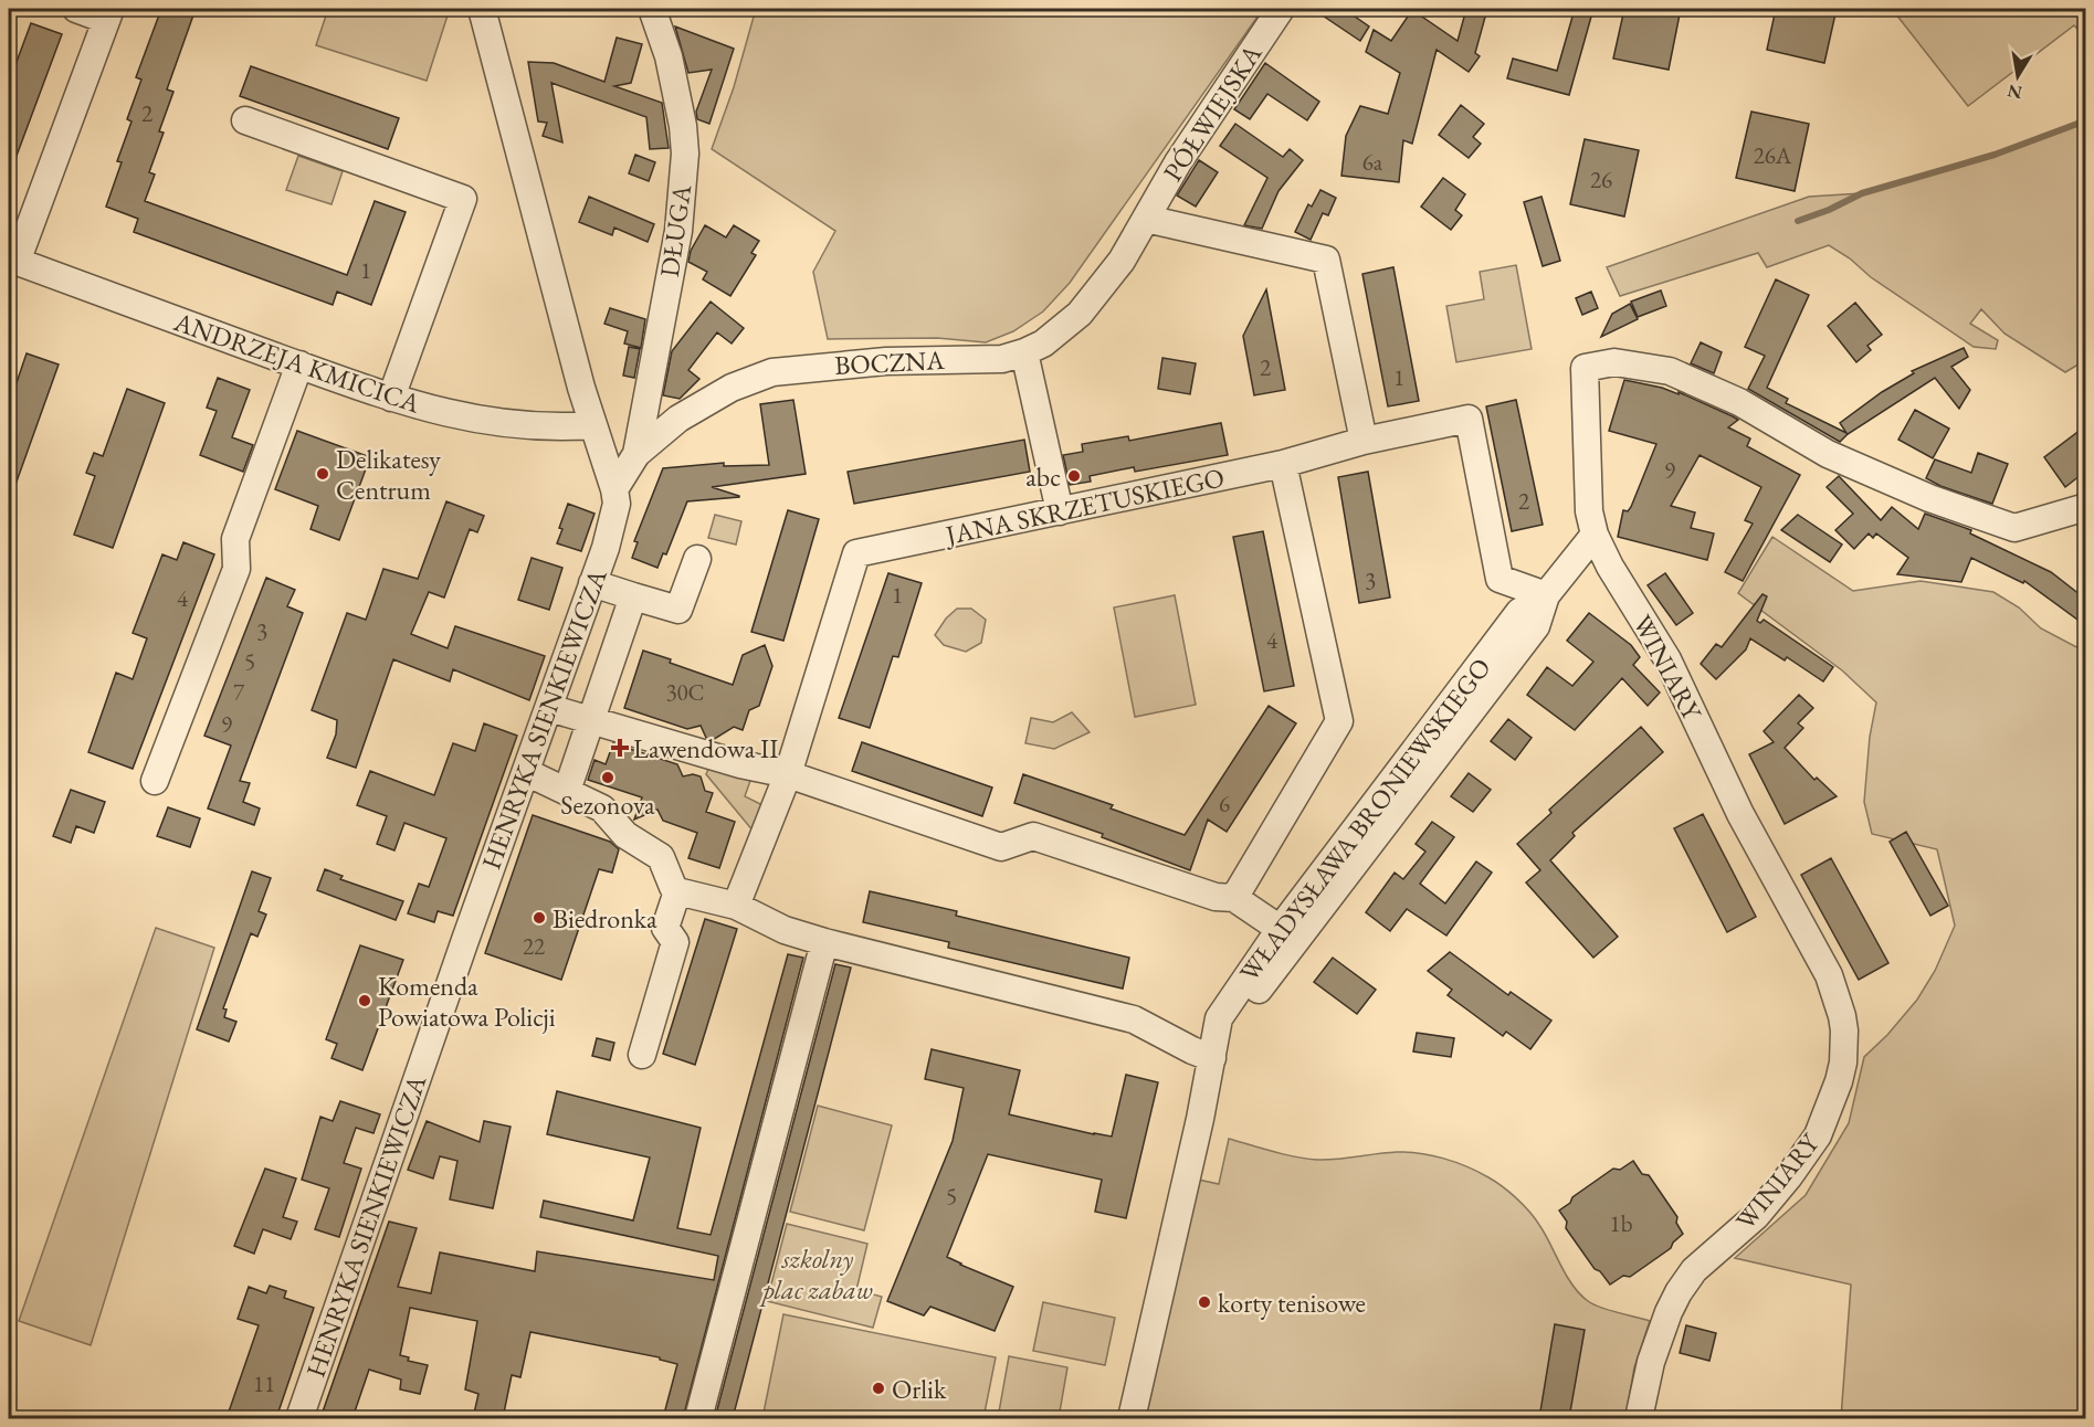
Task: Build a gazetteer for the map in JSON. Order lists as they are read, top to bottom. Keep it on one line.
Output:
{"streets":{"street":["PÓŁWIEJSKA","DŁUGA","ANDRZEJA KMICICA","BOCZNA","JANA SKRZETUSKIEGO","WINIARY","HENRYKA SIENKIEWICZA","WŁADYSŁAWA BRONIEWSKIEGO"]},"crossings":[["PÓŁWIEJSKA","BOCZNA"],["DŁUGA","BOCZNA"],["ANDRZEJA KMICICA","HENRYKA SIENKIEWICZA"],["BOCZNA","HENRYKA SIENKIEWICZA"],["JANA SKRZETUSKIEGO","WŁADYSŁAWA BRONIEWSKIEGO"],["WINIARY","WŁADYSŁAWA BRONIEWSKIEGO"]],"parks":["szkolny plac zabaw"],"places":{"other":["Delikatesy Centrum","abc","Sezonova","Biedronka","Komenda Powiatowa Policji","korty tenisowe","Orlik"],"health":["Lawendowa II"]},"house_numbers":["2","26A","6a","26","1","2","1","9","2","3","1","4","3","4","5","7","30C","9","6","22","5","1b","11"],"north":"bottom"}
